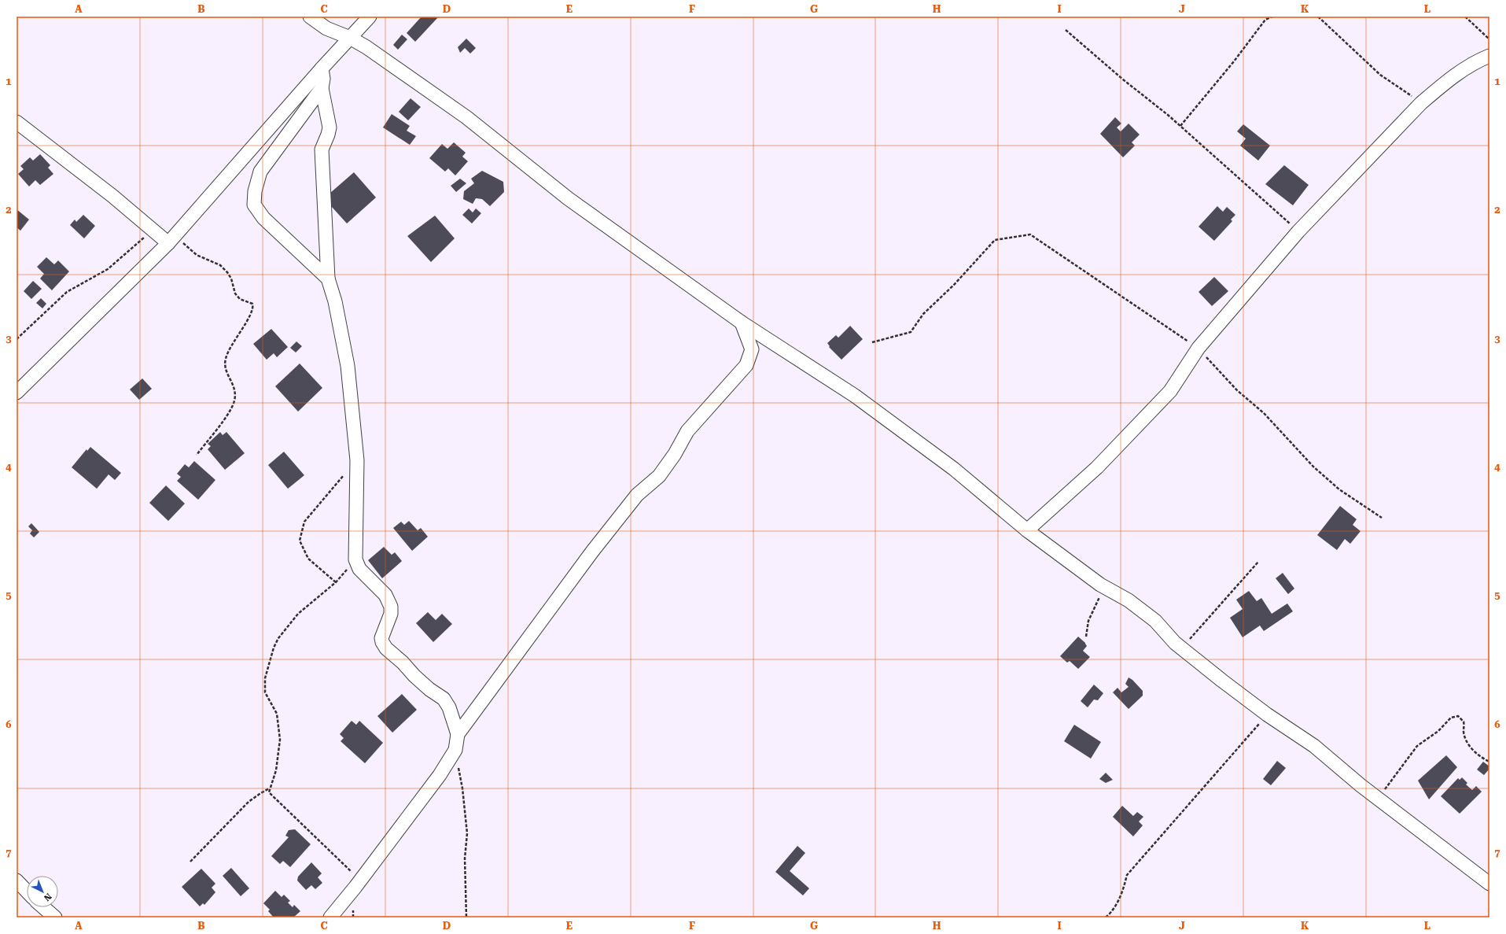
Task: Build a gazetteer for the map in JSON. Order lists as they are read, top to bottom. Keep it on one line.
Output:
{"north":"bottom right","grid":{"columns":["A","B","C","D","E","F","G","H","I","J","K","L"],"rows":["1","2","3","4","5","6","7"]}}
